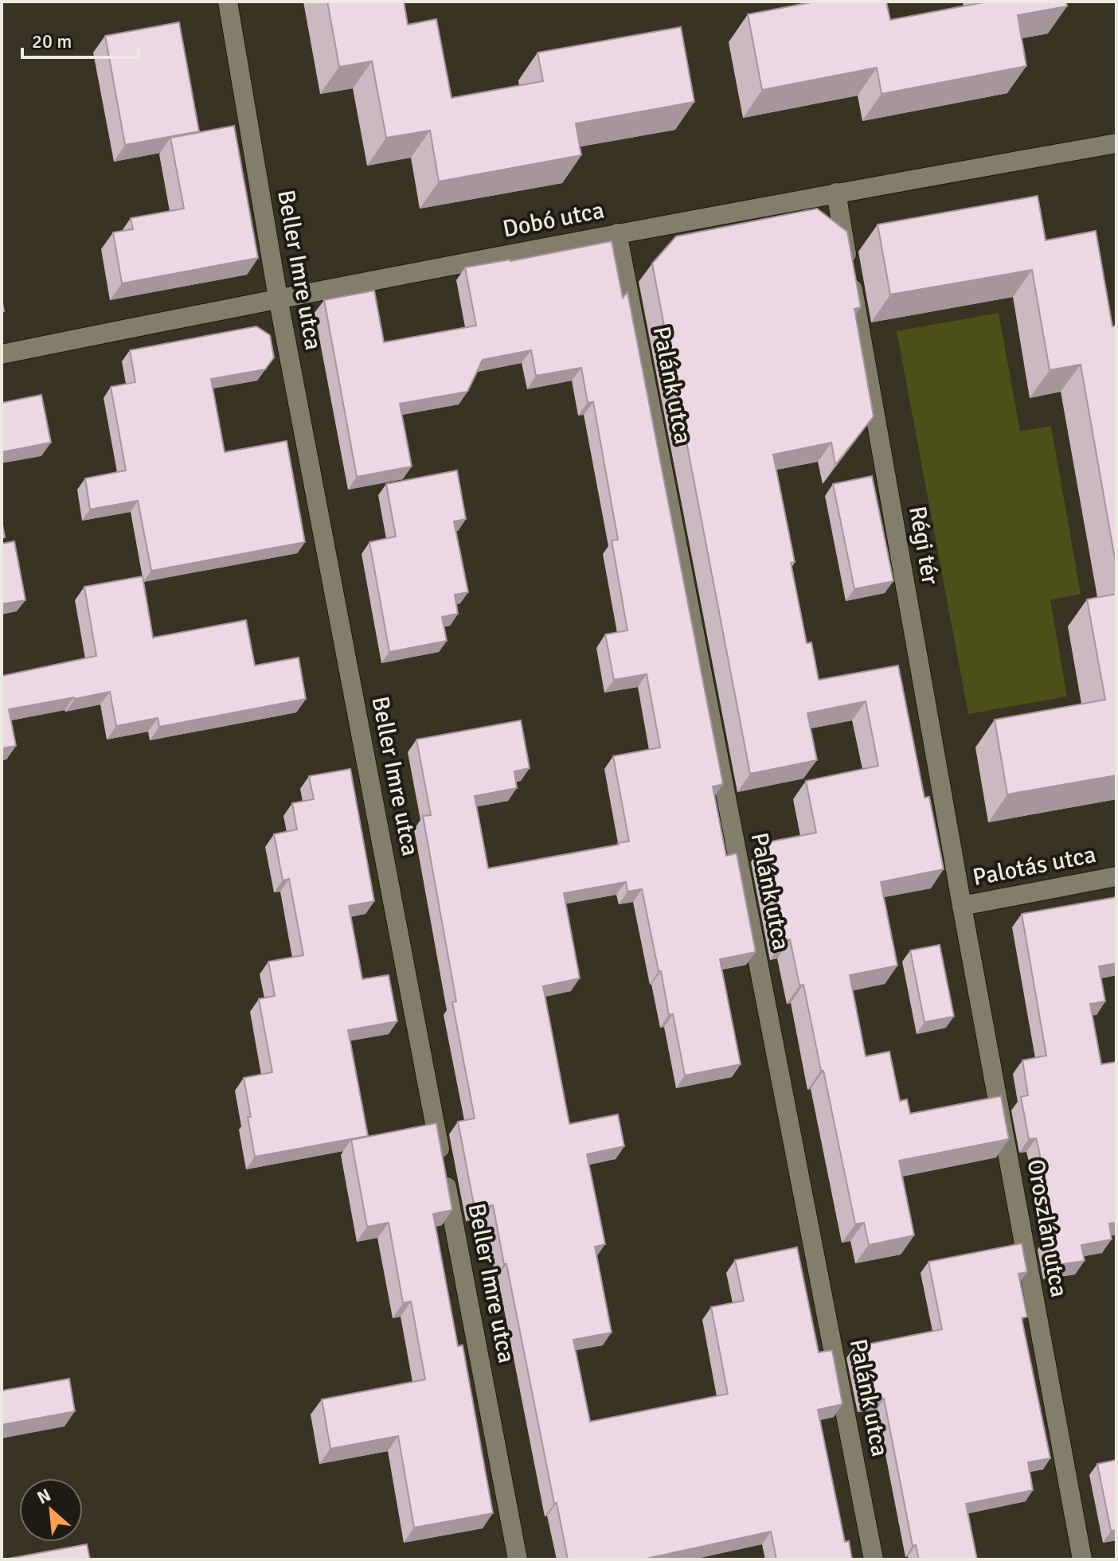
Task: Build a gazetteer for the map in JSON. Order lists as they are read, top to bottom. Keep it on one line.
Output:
{"streets":{"street":["Dobó utca","Beller Imre utca","Palánk utca","Régi tér","Palotás utca","Oroszlán utca"]},"crossings":[["Dobó utca","Beller Imre utca"],["Dobó utca","Palánk utca"],["Dobó utca","Régi tér"],["Régi tér","Palotás utca"],["Régi tér","Oroszlán utca"],["Palotás utca","Oroszlán utca"]],"scale_bar":"20 m","north":"top left"}
